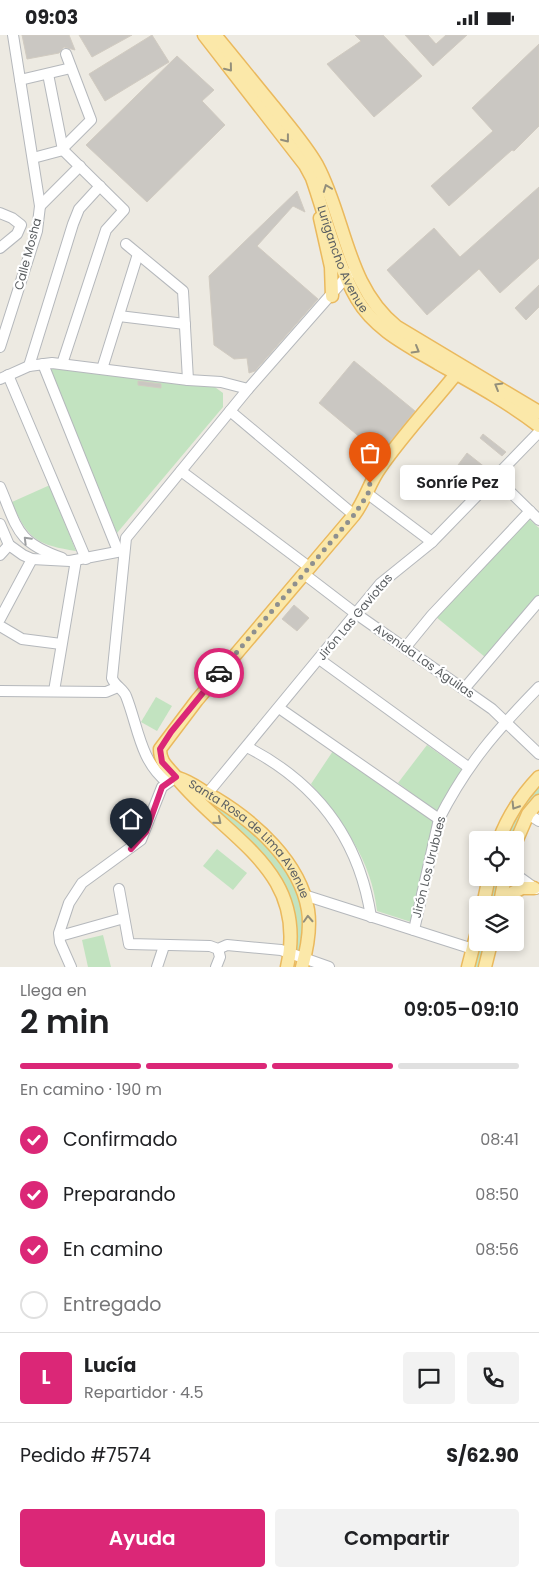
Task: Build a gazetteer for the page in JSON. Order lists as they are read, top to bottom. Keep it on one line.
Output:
{"streets":{"main road":["Lurigancho Avenue","Santa Rosa de Lima Avenue"],"street":["Calle Mosha","Jirón Las Gaviotas","Avenida Las Águilas","Jirón Los Urubues"]},"crossings":[["Jirón Las Gaviotas","Avenida Las Águilas"],["Jirón Las Gaviotas","Santa Rosa de Lima Avenue"],["Avenida Las Águilas","Jirón Los Urubues"]],"places":["Sonríe Pez"],"page":{"status":"09:03","bubble":"Sonríe Pez","heading":["2 min","Llega en","09:05–09:10"],"panel":["Lucía","Repartidor · 4.5","Pedido #7574","S/62.90"],"bar":"En camino · 190 m","list":[["Confirmado","08:41"],["Preparando","08:50"],["En camino","08:56"],"Entregado"],"round":"L","buttons":["Ayuda","Compartir"]}}
